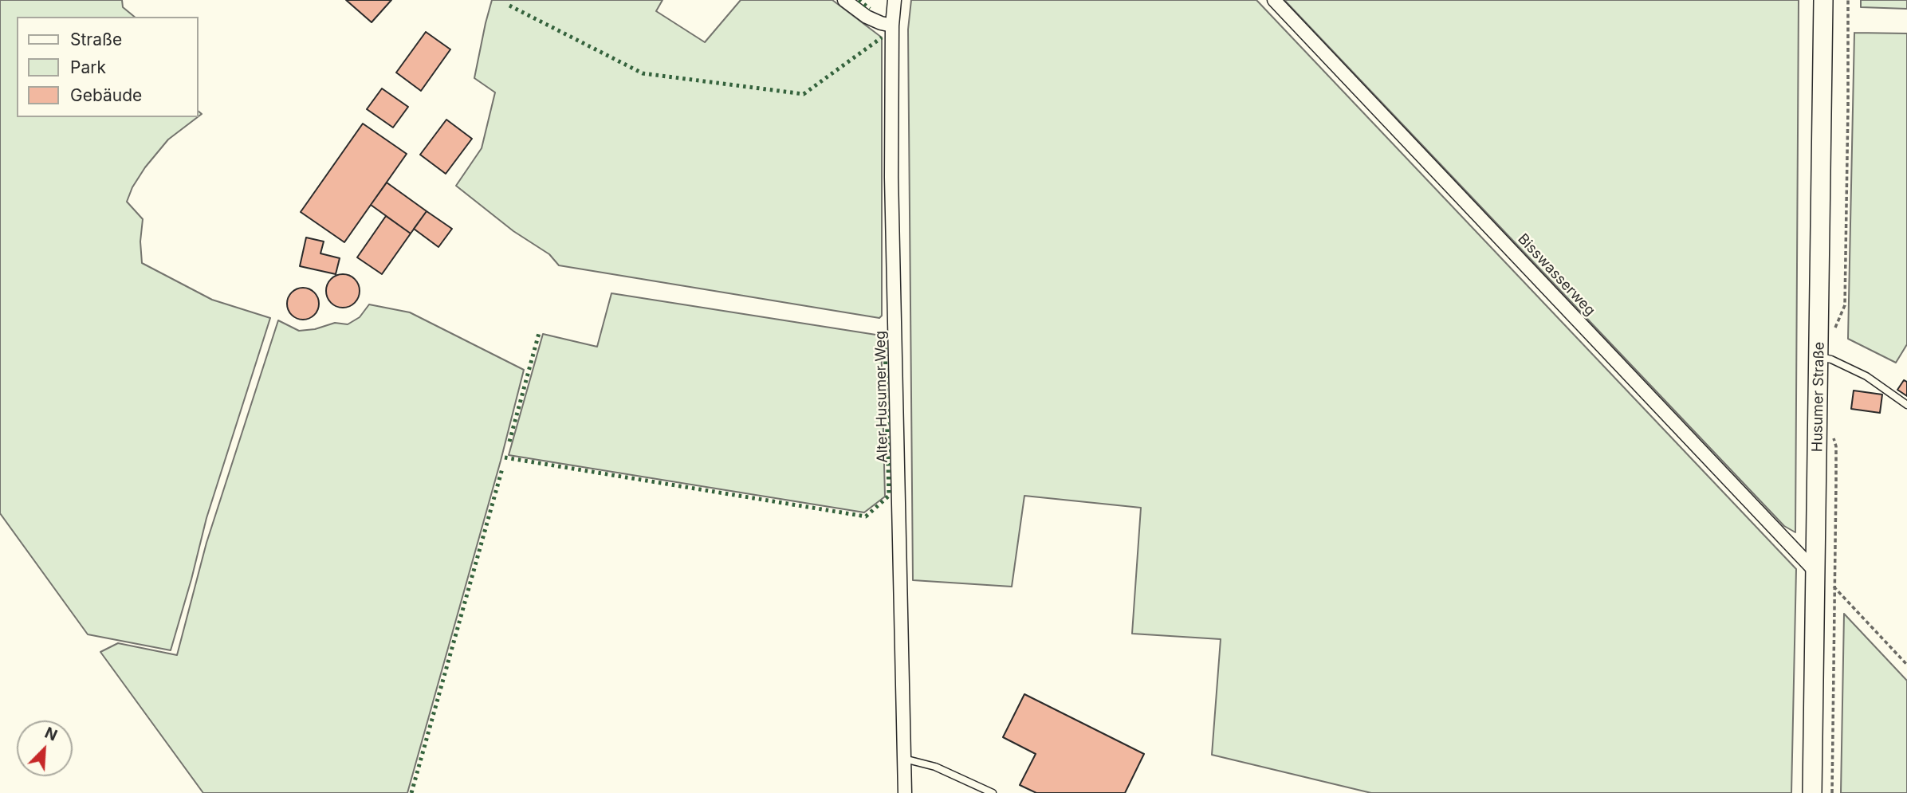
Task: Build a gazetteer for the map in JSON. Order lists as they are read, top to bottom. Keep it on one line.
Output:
{"streets":{"main road":["Husumer Straße"],"street":["Bisswasserweg","Alter Husumer Weg"]},"crossings":[["Bisswasserweg","Husumer Straße"]],"legend":["Straße","Park","Gebäude"],"north":"top right"}
